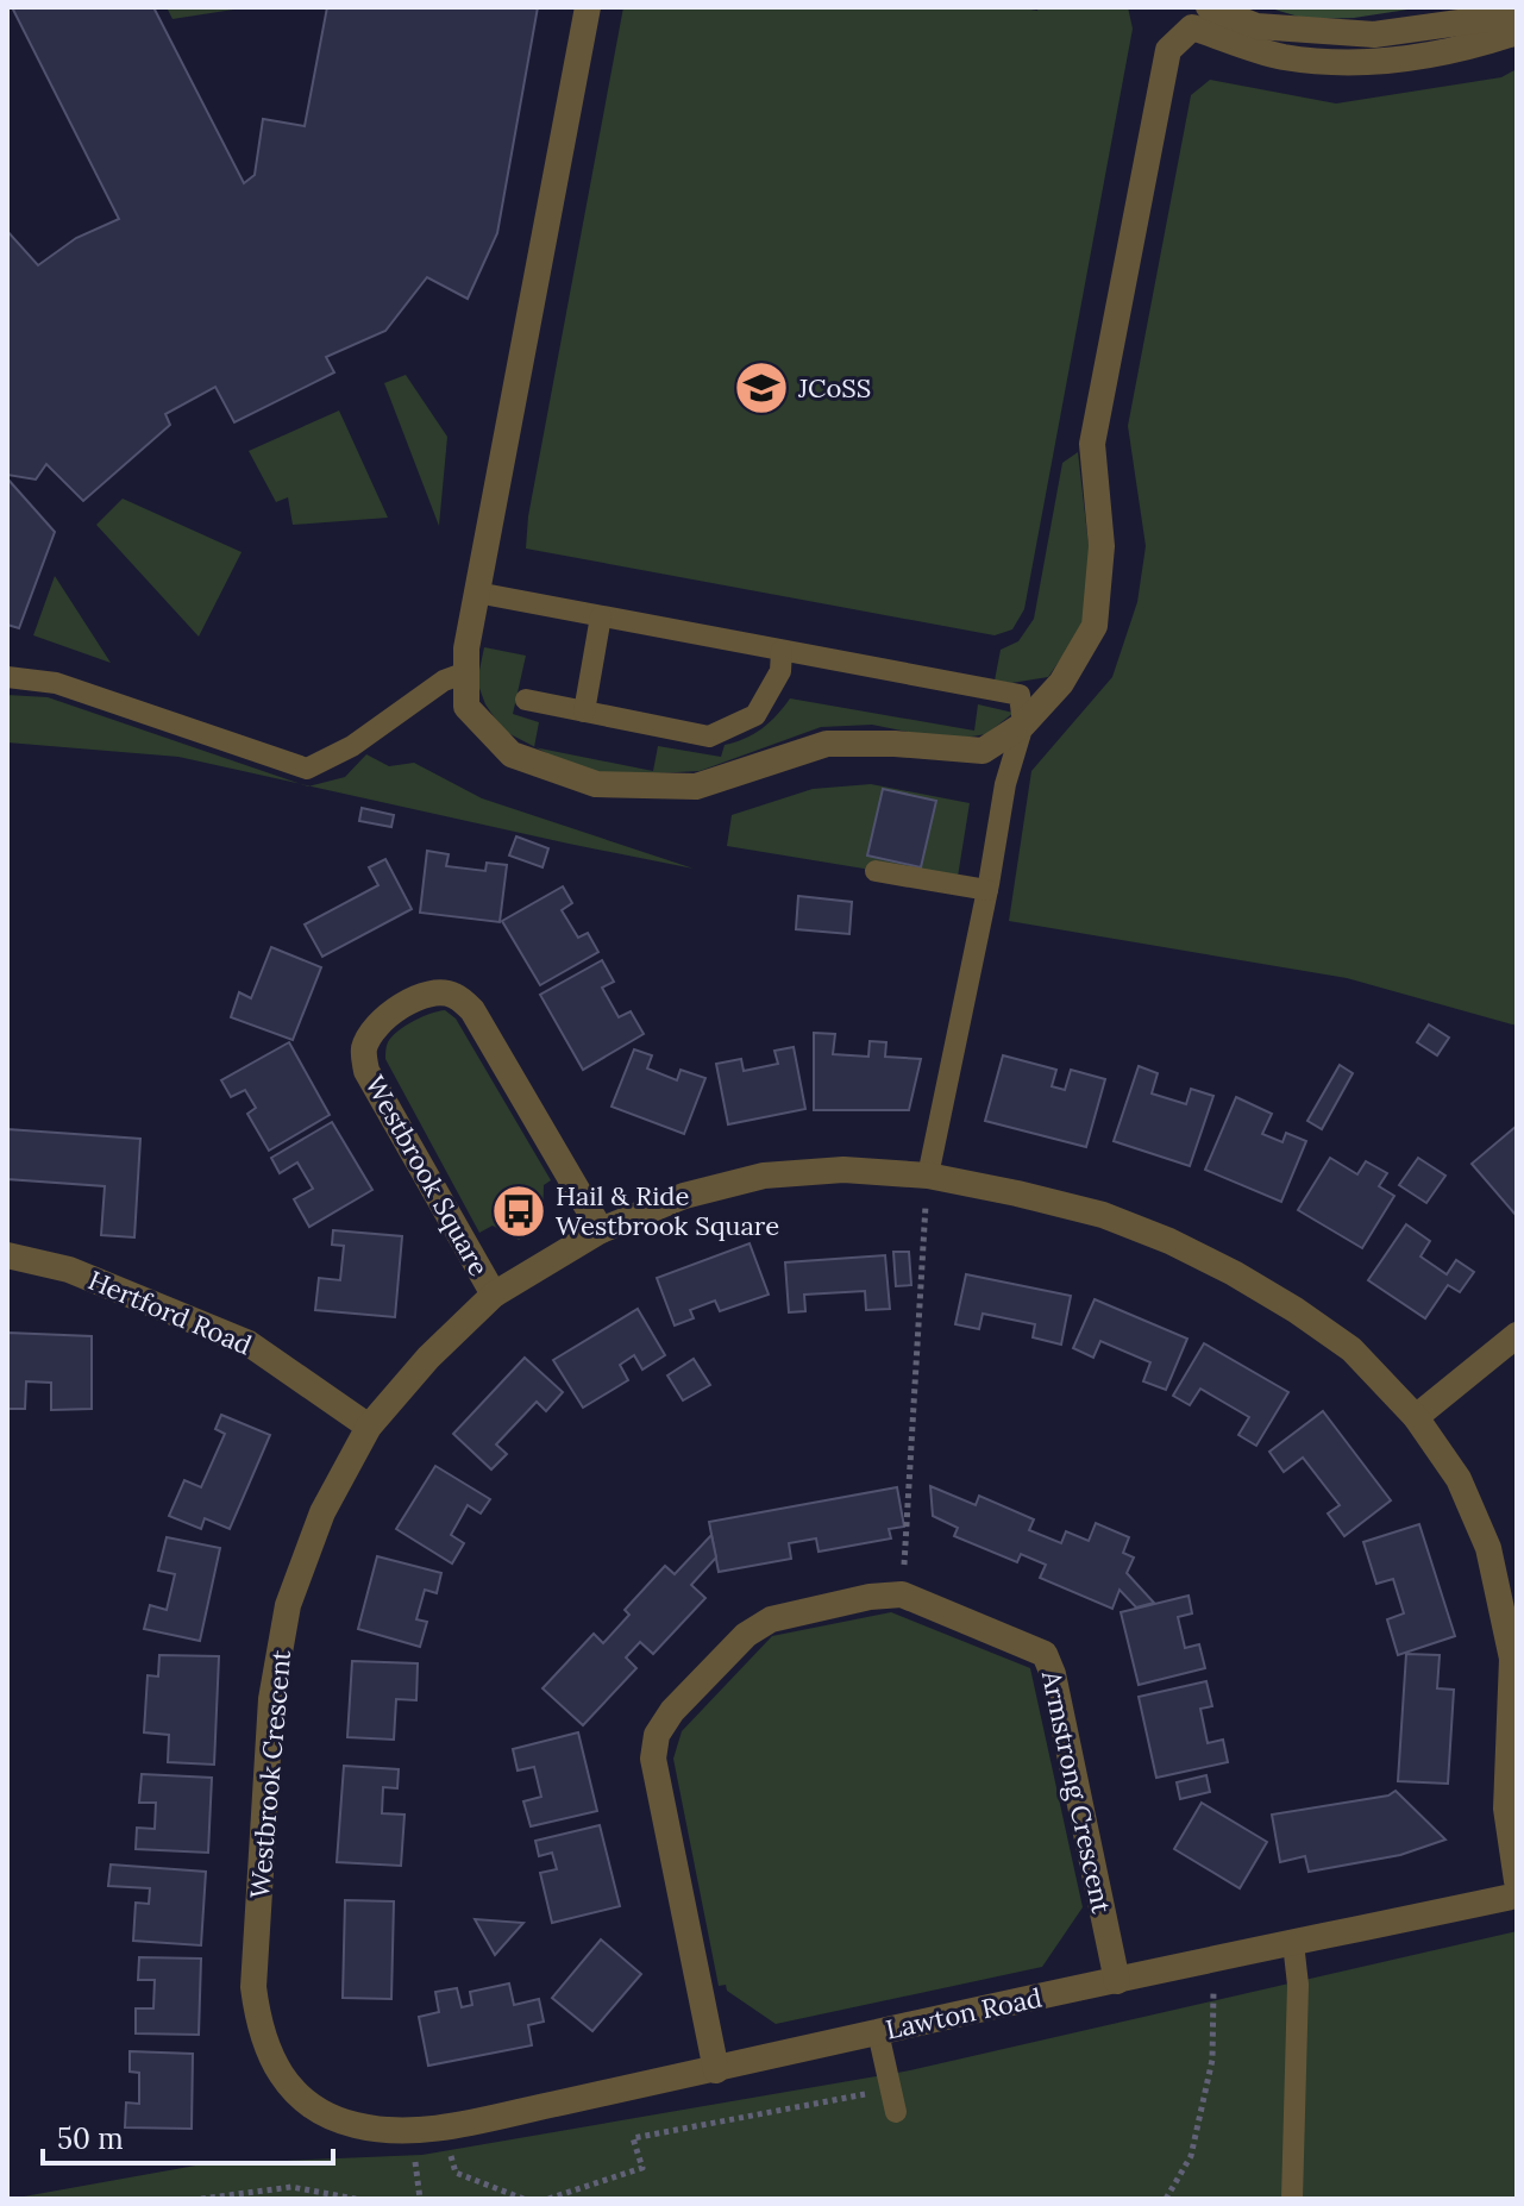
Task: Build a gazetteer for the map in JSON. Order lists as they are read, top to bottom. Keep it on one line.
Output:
{"streets":{"street":["Westbrook Square","Hertford Road","Westbrook Crescent","Armstrong Crescent","Lawton Road"]},"crossings":[["Westbrook Square","Westbrook Crescent"],["Hertford Road","Westbrook Crescent"],["Westbrook Crescent","Lawton Road"],["Armstrong Crescent","Lawton Road"]],"places":{"school or university":["JCoSS"],"bus stop":["Hail & Ride Westbrook Square"]},"scale_bar":"50 m"}
